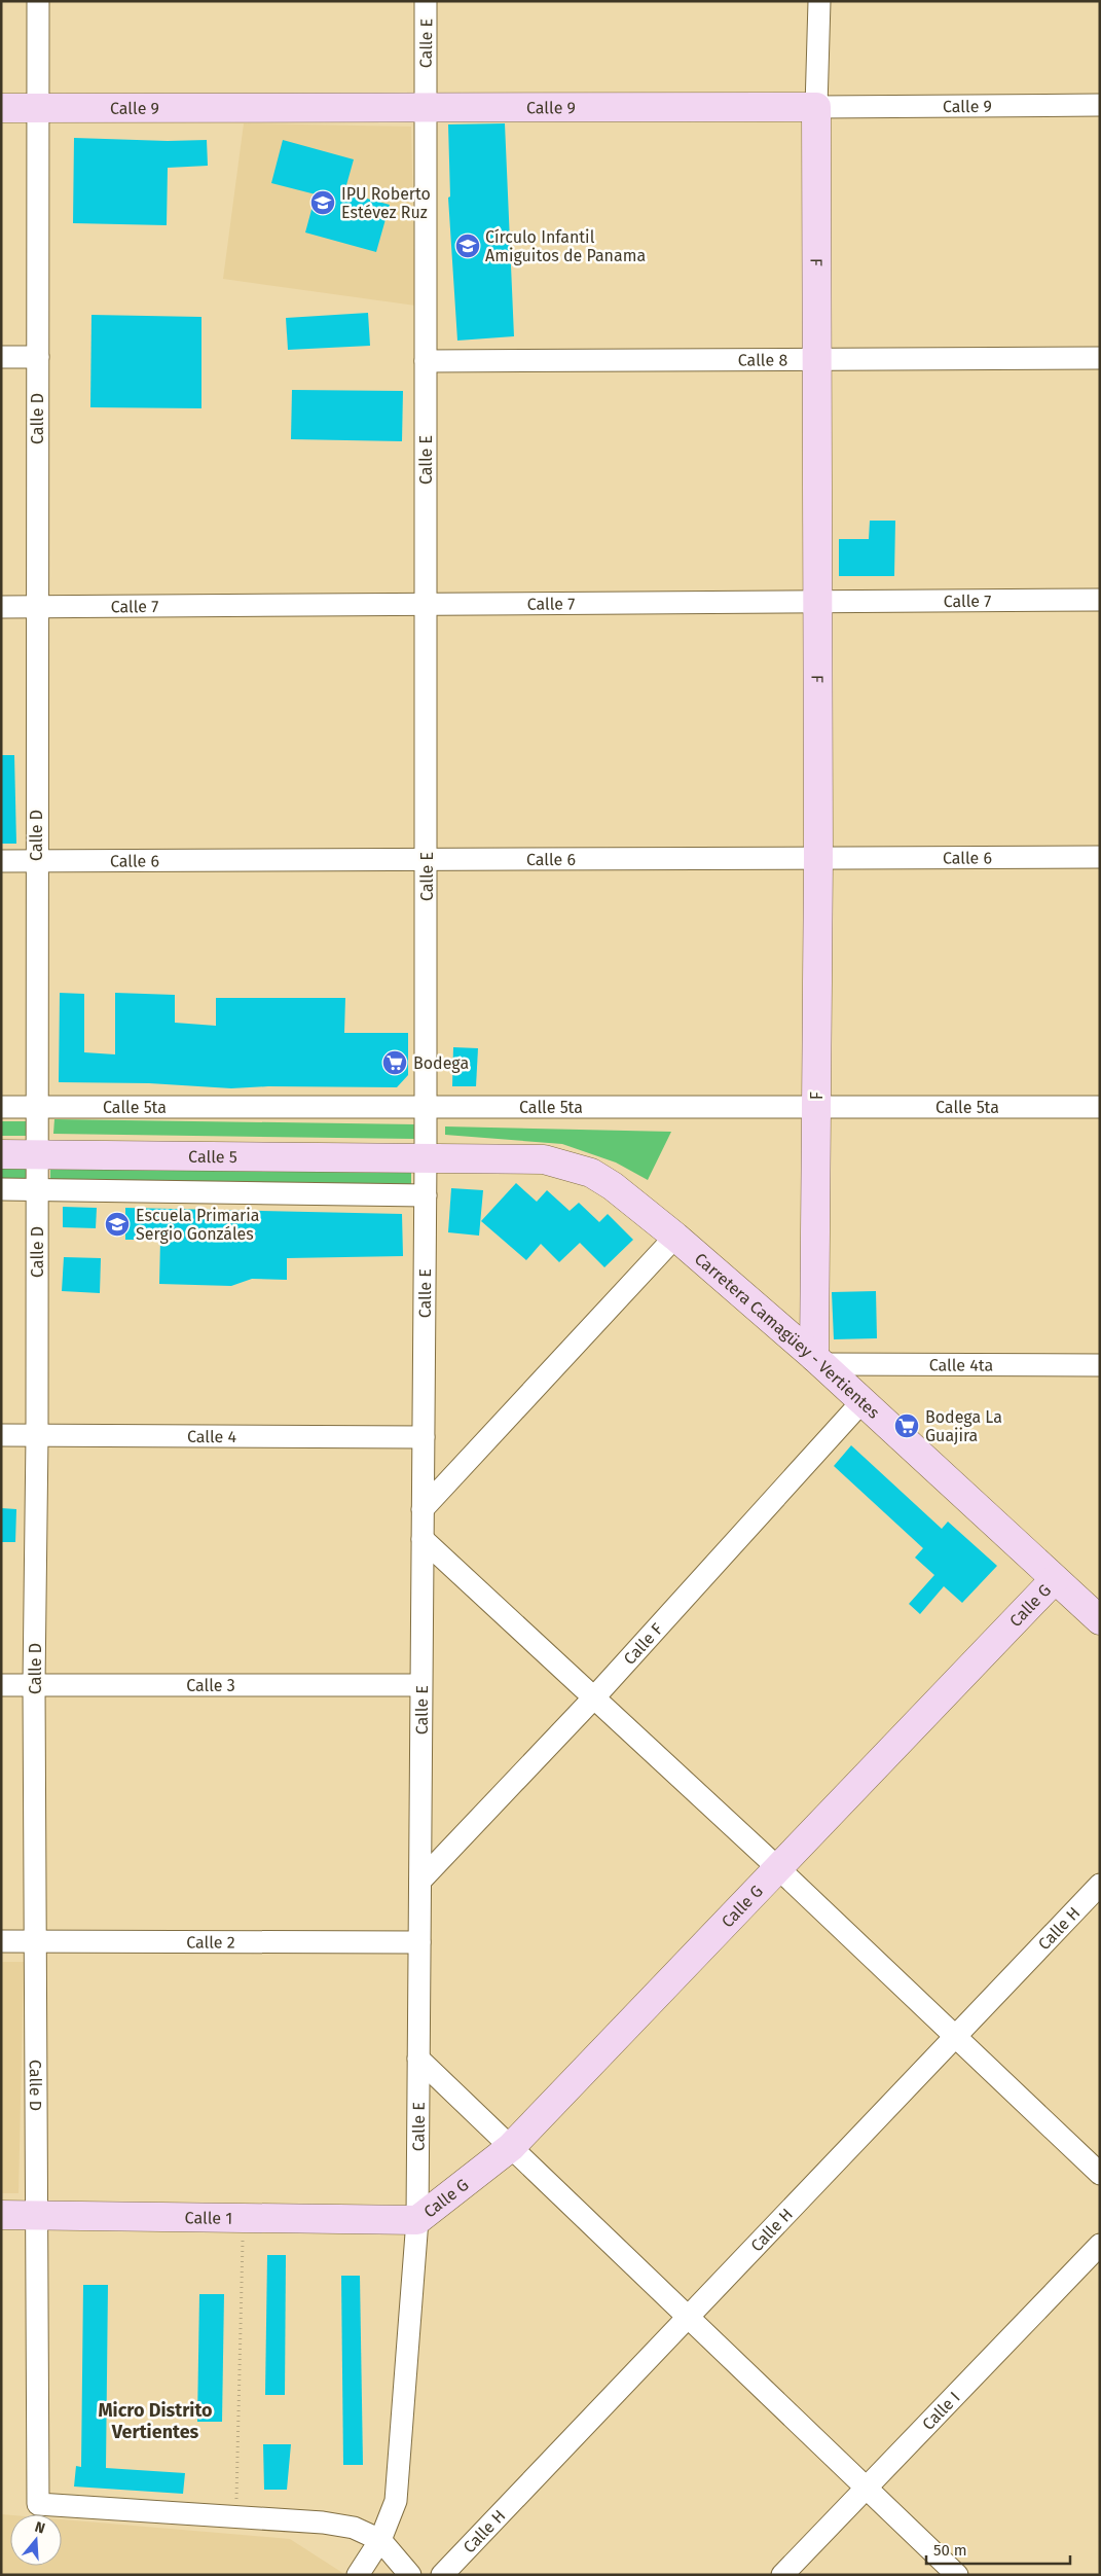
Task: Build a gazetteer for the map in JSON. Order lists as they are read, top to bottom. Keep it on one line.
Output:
{"streets":{"street":["Calle E","Calle 9","F","Calle 8","Calle D","Calle 7","Calle 6","Calle 5ta","Calle 5","Carretera Camagüey - Vertientes","Calle 4ta","Calle 4","Calle G","Calle F","Calle 3","Calle H","Calle 2","Calle 1","Calle I"]},"crossings":[["Calle E","Calle 9"],["Calle E","Calle 8"],["Calle E","Calle 7"],["Calle E","Calle 6"],["Calle E","Calle 5ta"],["Calle E","Calle 5"],["Calle E","Carretera Camagüey - Vertientes"],["Calle E","Calle 4"],["Calle E","Calle G"],["Calle E","Calle F"],["Calle E","Calle 3"],["Calle E","Calle 2"],["Calle E","Calle 1"],["Calle 9","F"],["Calle 9","Calle D"],["F","Calle 8"],["F","Calle 7"],["F","Calle 6"],["F","Calle 5ta"],["F","Carretera Camagüey - Vertientes"],["F","Calle 4ta"],["Calle D","Calle 7"],["Calle D","Calle 6"],["Calle D","Calle 5ta"],["Calle D","Calle 5"],["Calle D","Calle 4"],["Calle D","Calle 3"],["Calle D","Calle 2"],["Calle D","Calle 1"],["Calle 5","Carretera Camagüey - Vertientes"],["Carretera Camagüey - Vertientes","Calle 4ta"],["Carretera Camagüey - Vertientes","Calle G"],["Carretera Camagüey - Vertientes","Calle F"],["Calle G","Calle 1"]],"districts":["Micro Distrito Vertientes"],"places":{"school or university":["IPU Roberto Estévez Ruz","Círculo Infantil Amiguitos de Panama","Escuela Primaria Sergio Gonzáles"],"supermarket":["Bodega","Bodega La Guajira"]},"scale_bar":"50 m","north":"top"}
